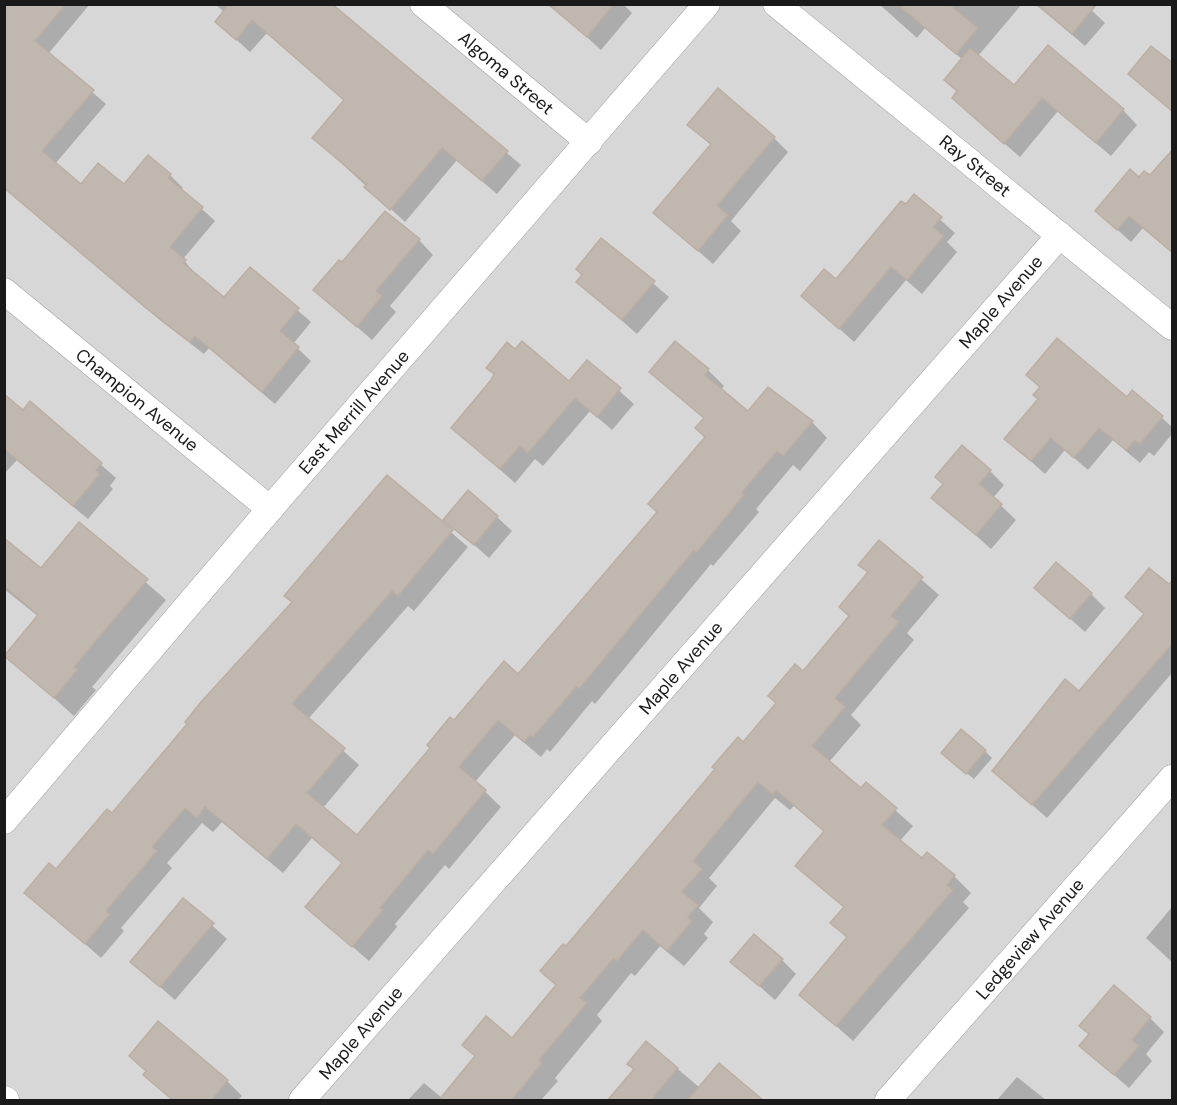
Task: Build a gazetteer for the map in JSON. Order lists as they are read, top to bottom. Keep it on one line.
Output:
{"streets":{"street":["Algoma Street","Ray Street","Maple Avenue","Champion Avenue","East Merrill Avenue","Ledgeview Avenue"]},"crossings":[["Algoma Street","East Merrill Avenue"],["Ray Street","Maple Avenue"],["Champion Avenue","East Merrill Avenue"]]}
